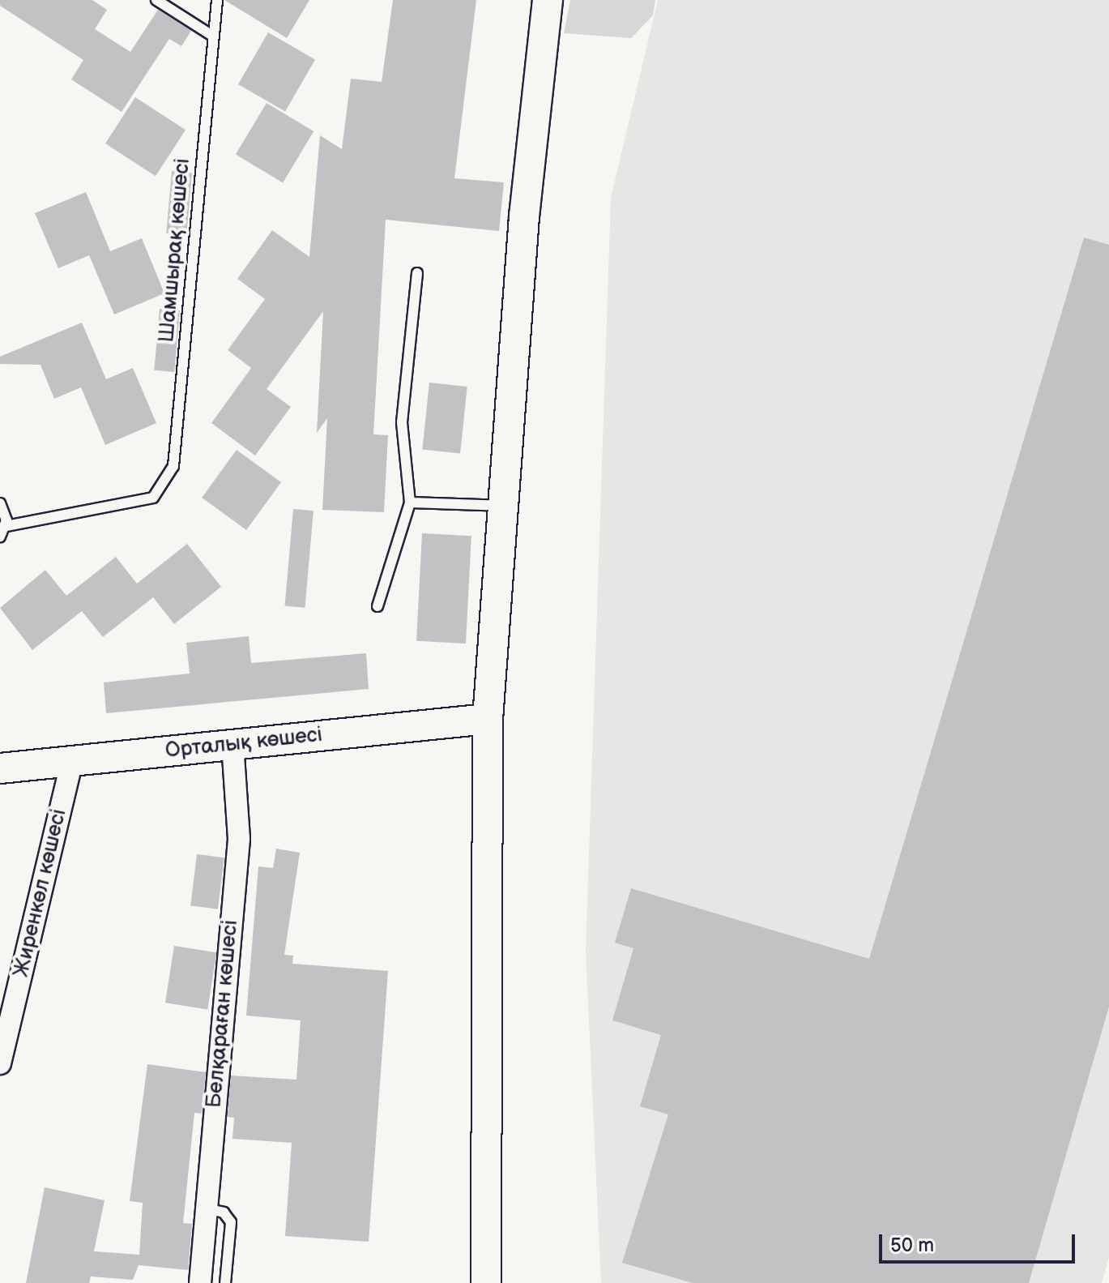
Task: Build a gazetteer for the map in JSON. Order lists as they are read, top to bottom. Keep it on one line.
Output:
{"streets":{"main road":["Орталық көшесі"],"street":["Жиренкөл көшесі","Белқараған көшесі"],"lane":["Шамшырақ көшесі"]},"crossings":[["Орталық көшесі","Жиренкөл көшесі"],["Орталық көшесі","Белқараған көшесі"]],"scale_bar":"50 m"}
